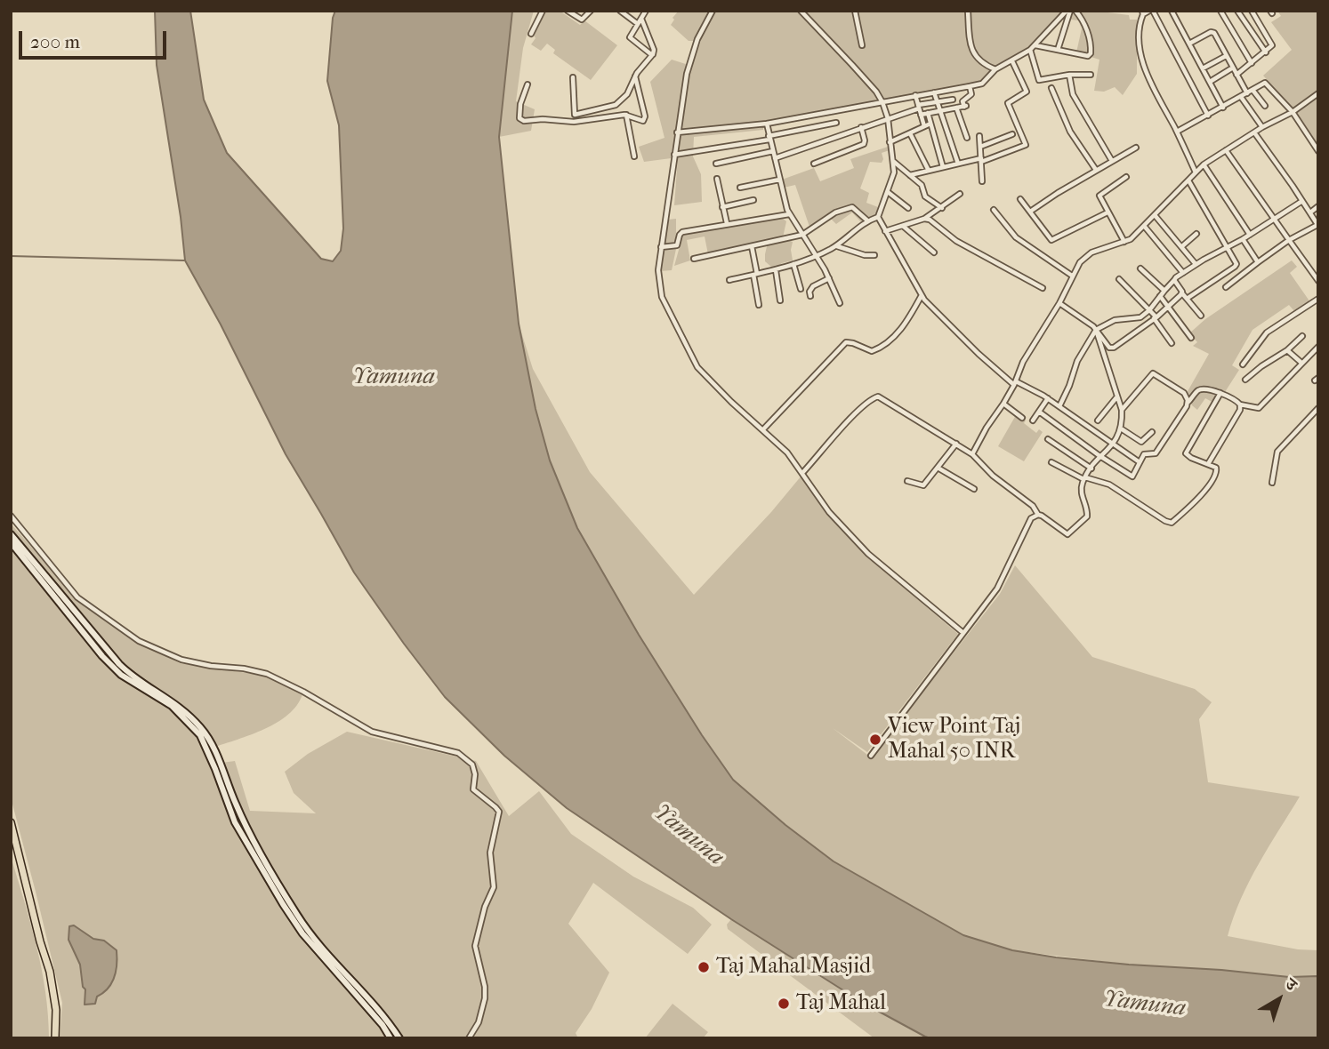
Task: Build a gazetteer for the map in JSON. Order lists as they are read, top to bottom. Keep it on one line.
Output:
{"water":["Yamuna"],"places":["View Point Taj Mahal 50 INR","Taj Mahal Masjid","Taj Mahal"],"scale_bar":"200 m","north":"top right"}
